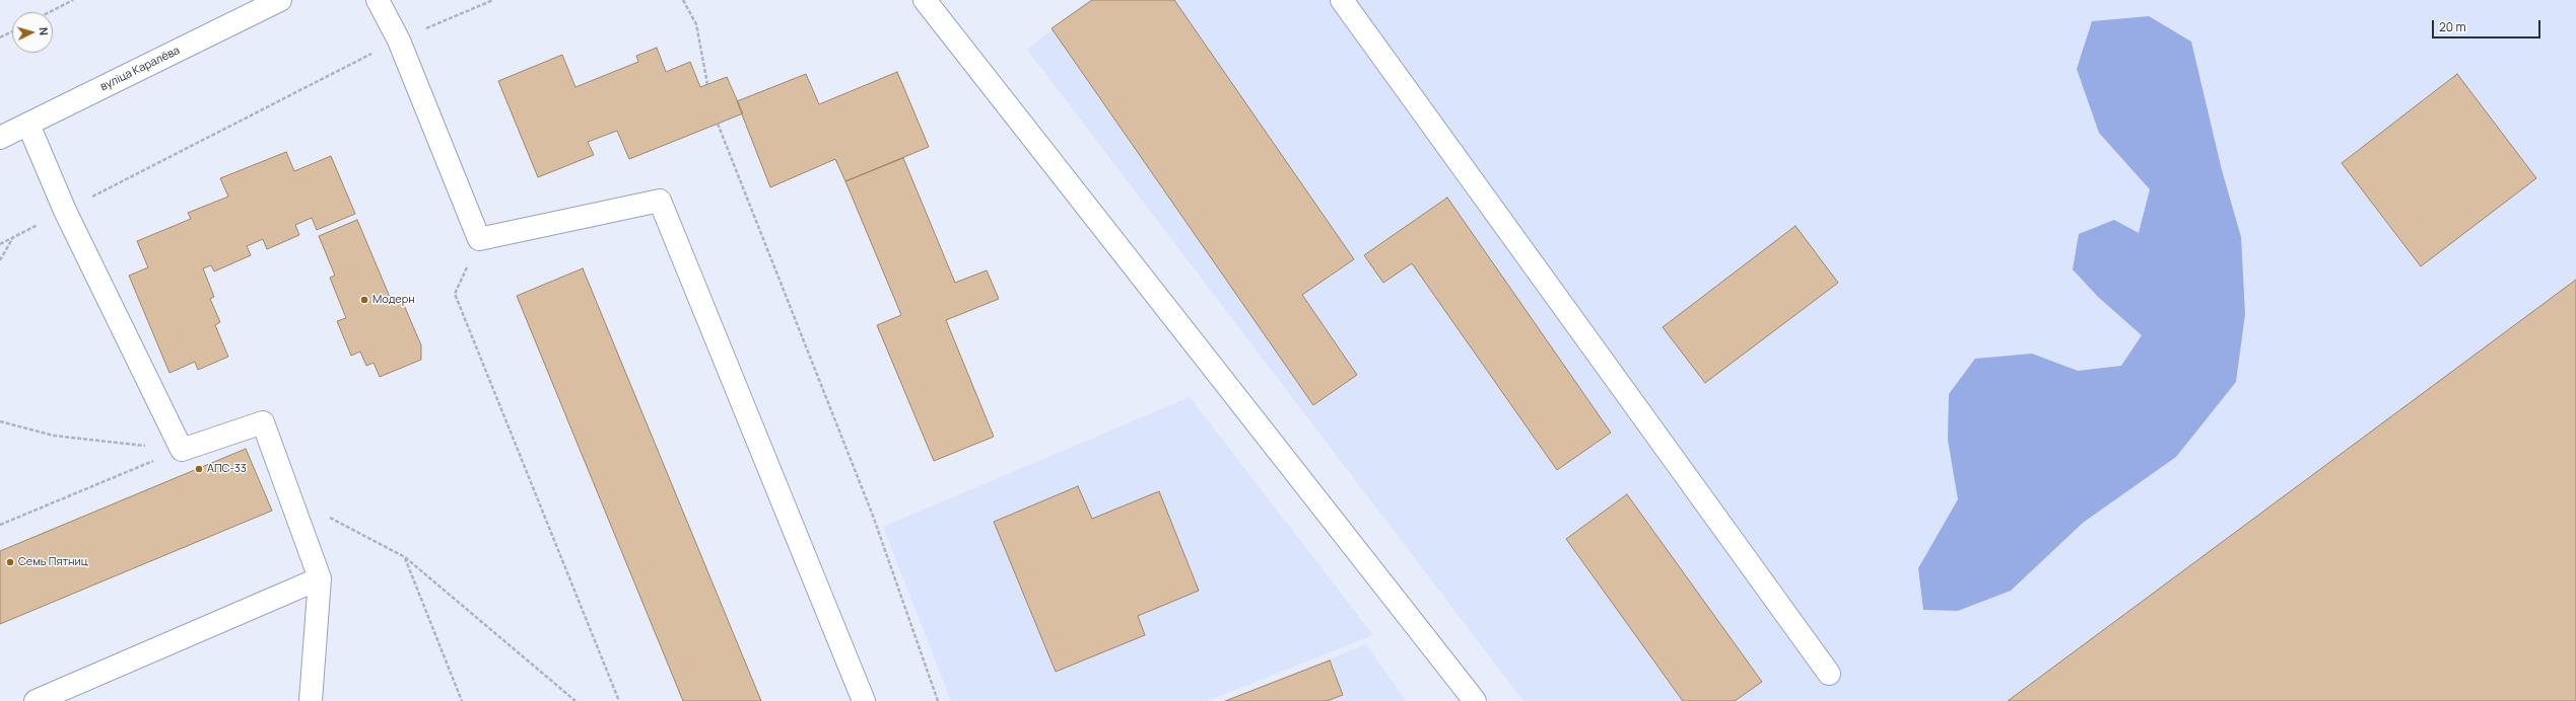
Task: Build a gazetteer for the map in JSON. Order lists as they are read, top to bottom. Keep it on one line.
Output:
{"streets":{"street":["вуліца Каралёва"]},"places":["Модерн","АПС-33","Семь Пятниц"],"scale_bar":"20 m","north":"right"}
